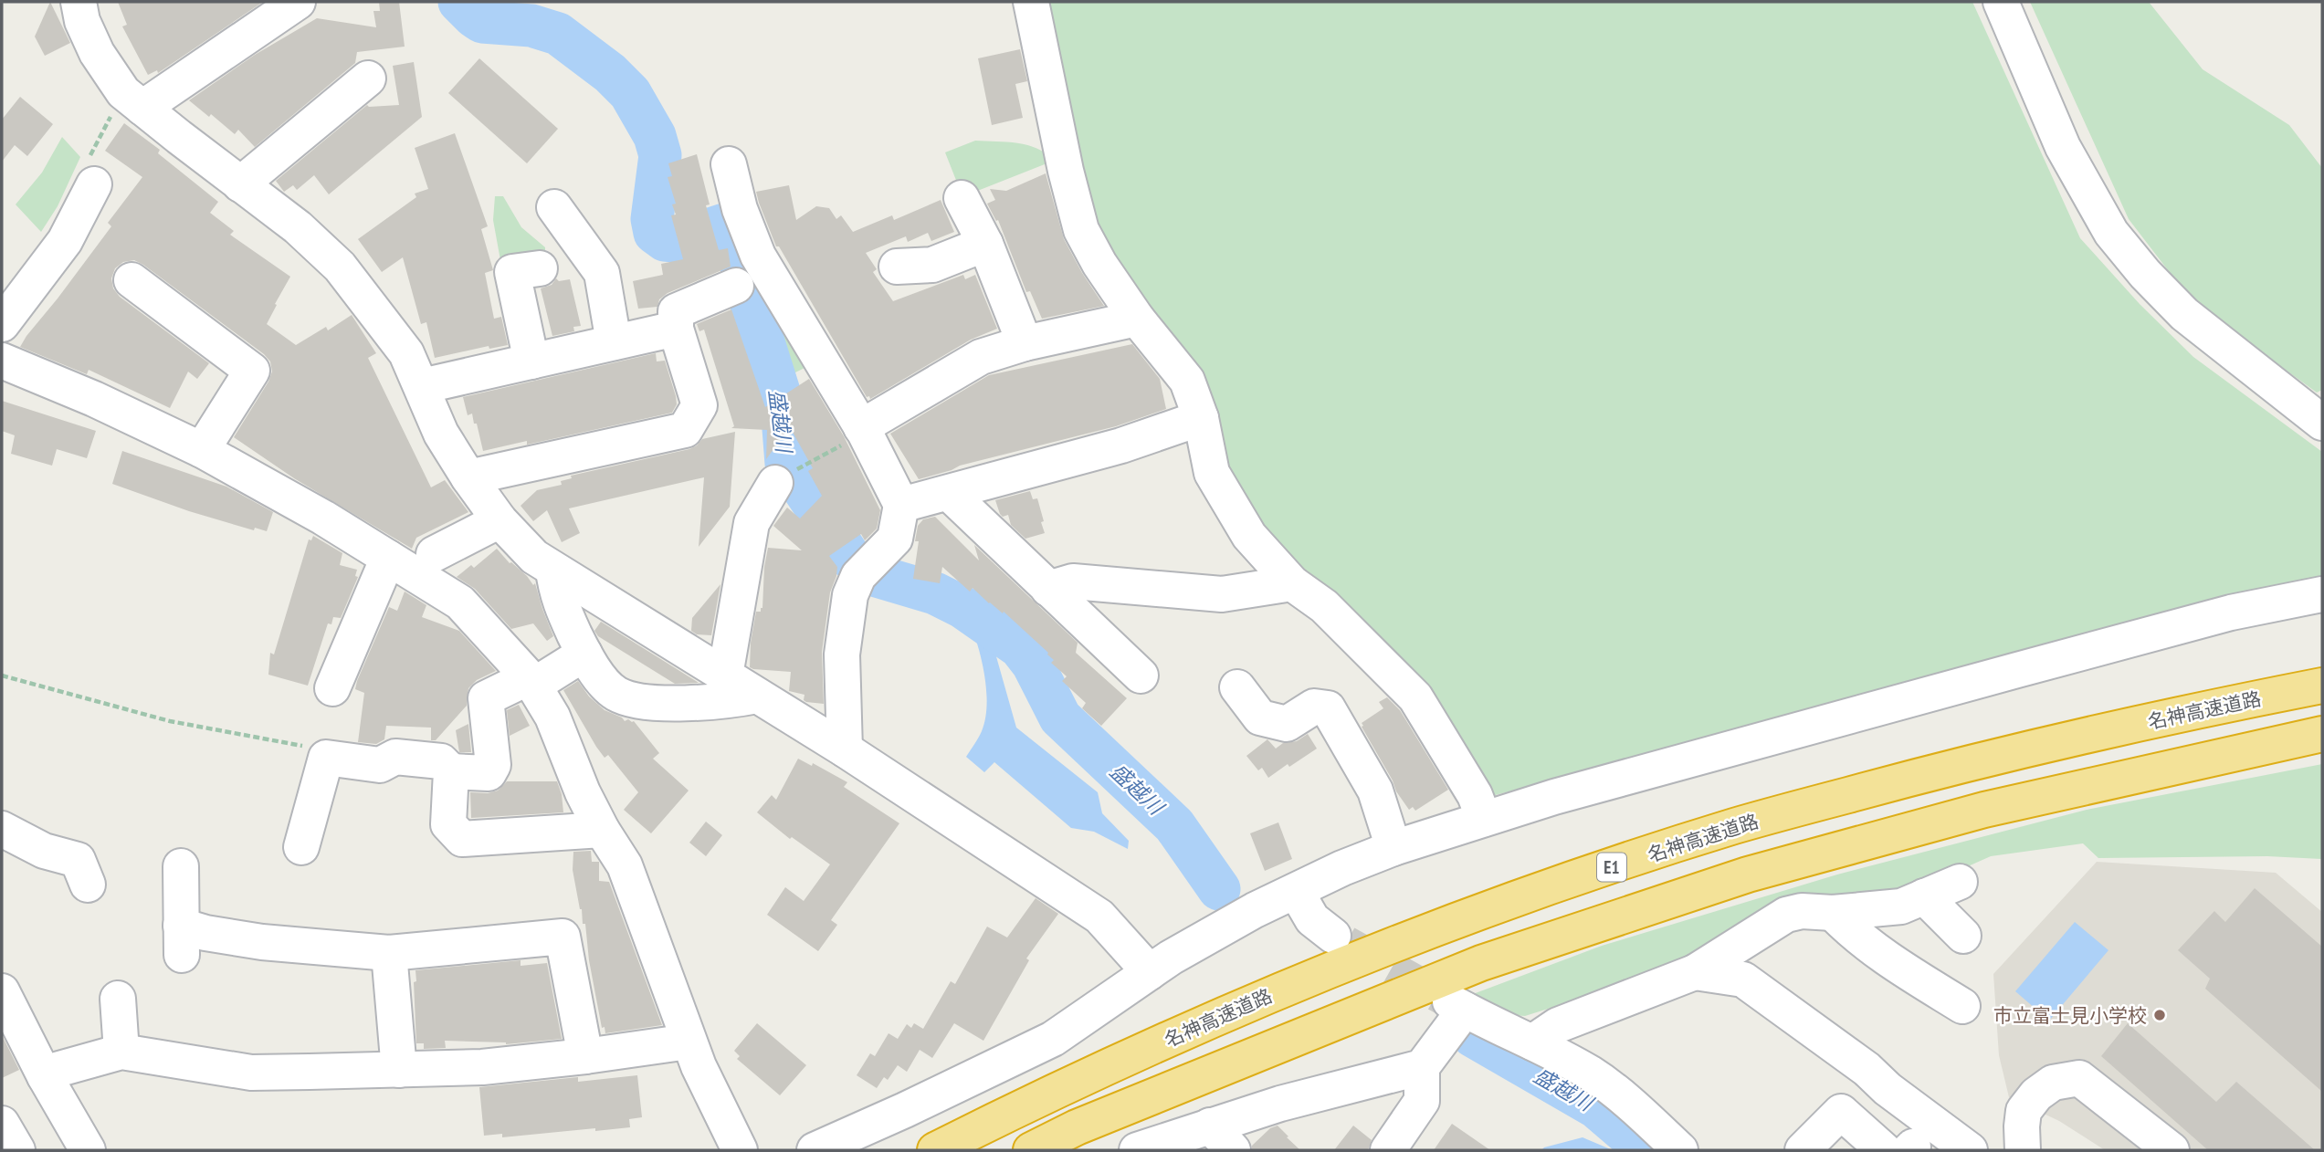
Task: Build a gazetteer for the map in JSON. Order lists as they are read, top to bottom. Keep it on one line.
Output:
{"streets":{"highway":["名神高速道路","E1"]},"water":["盛越川"],"places":["市立富士見小学校"]}
